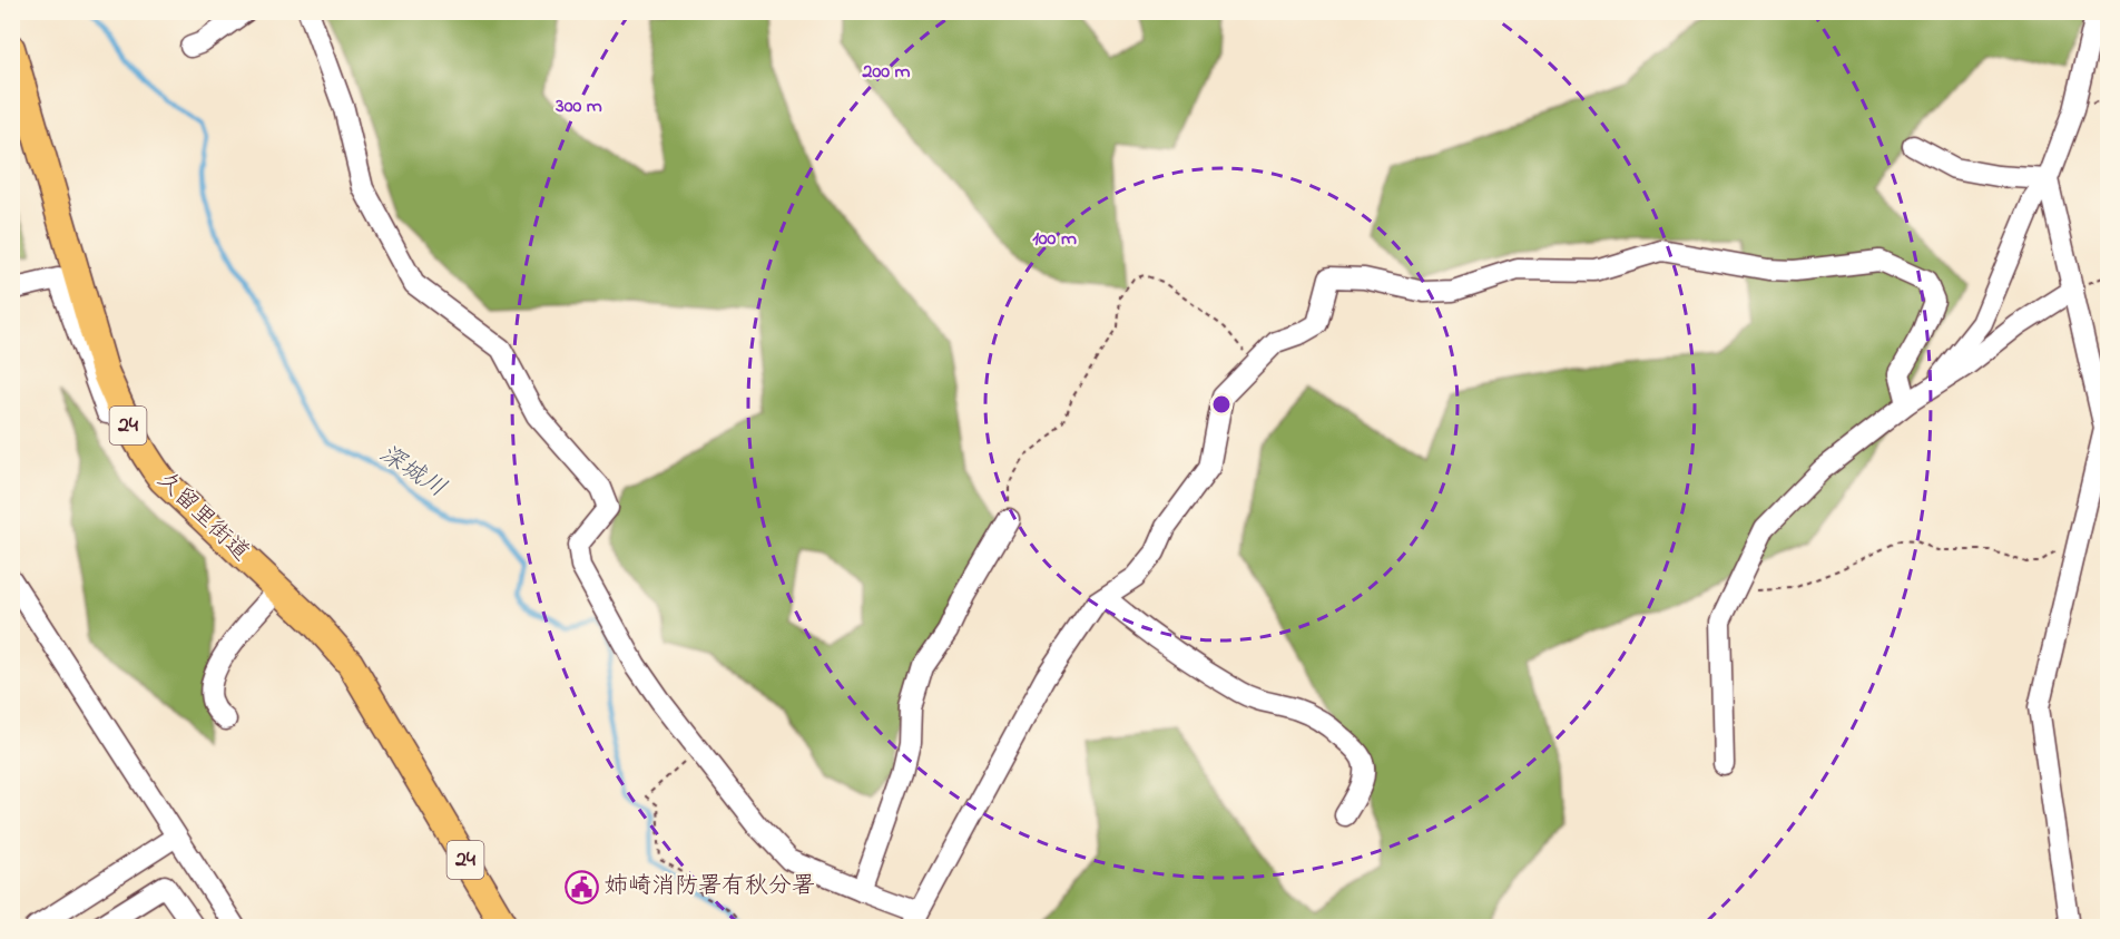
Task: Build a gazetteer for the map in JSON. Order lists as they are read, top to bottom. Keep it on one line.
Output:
{"streets":{"main road":["24","久留里街道"]},"water":["深城川"],"places":{"public building":["姉崎消防署有秋分署"]},"rings":["200 m","300 m","100 m"]}
